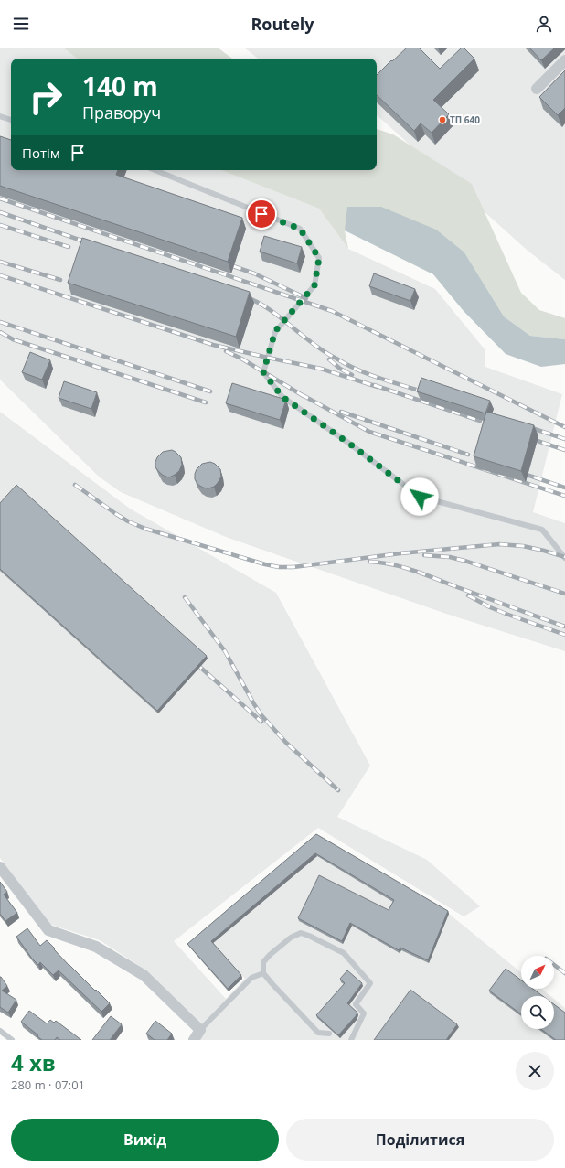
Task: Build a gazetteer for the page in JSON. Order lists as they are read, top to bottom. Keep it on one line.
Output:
{"places":["ТП 640"],"north":"top right","page":{"header":"Routely","turn":["140 m","Праворуч"],"then":"Потім","heading":["4 хв","280 m · 07:01"],"buttons":["Вихід","Поділитися"]}}
